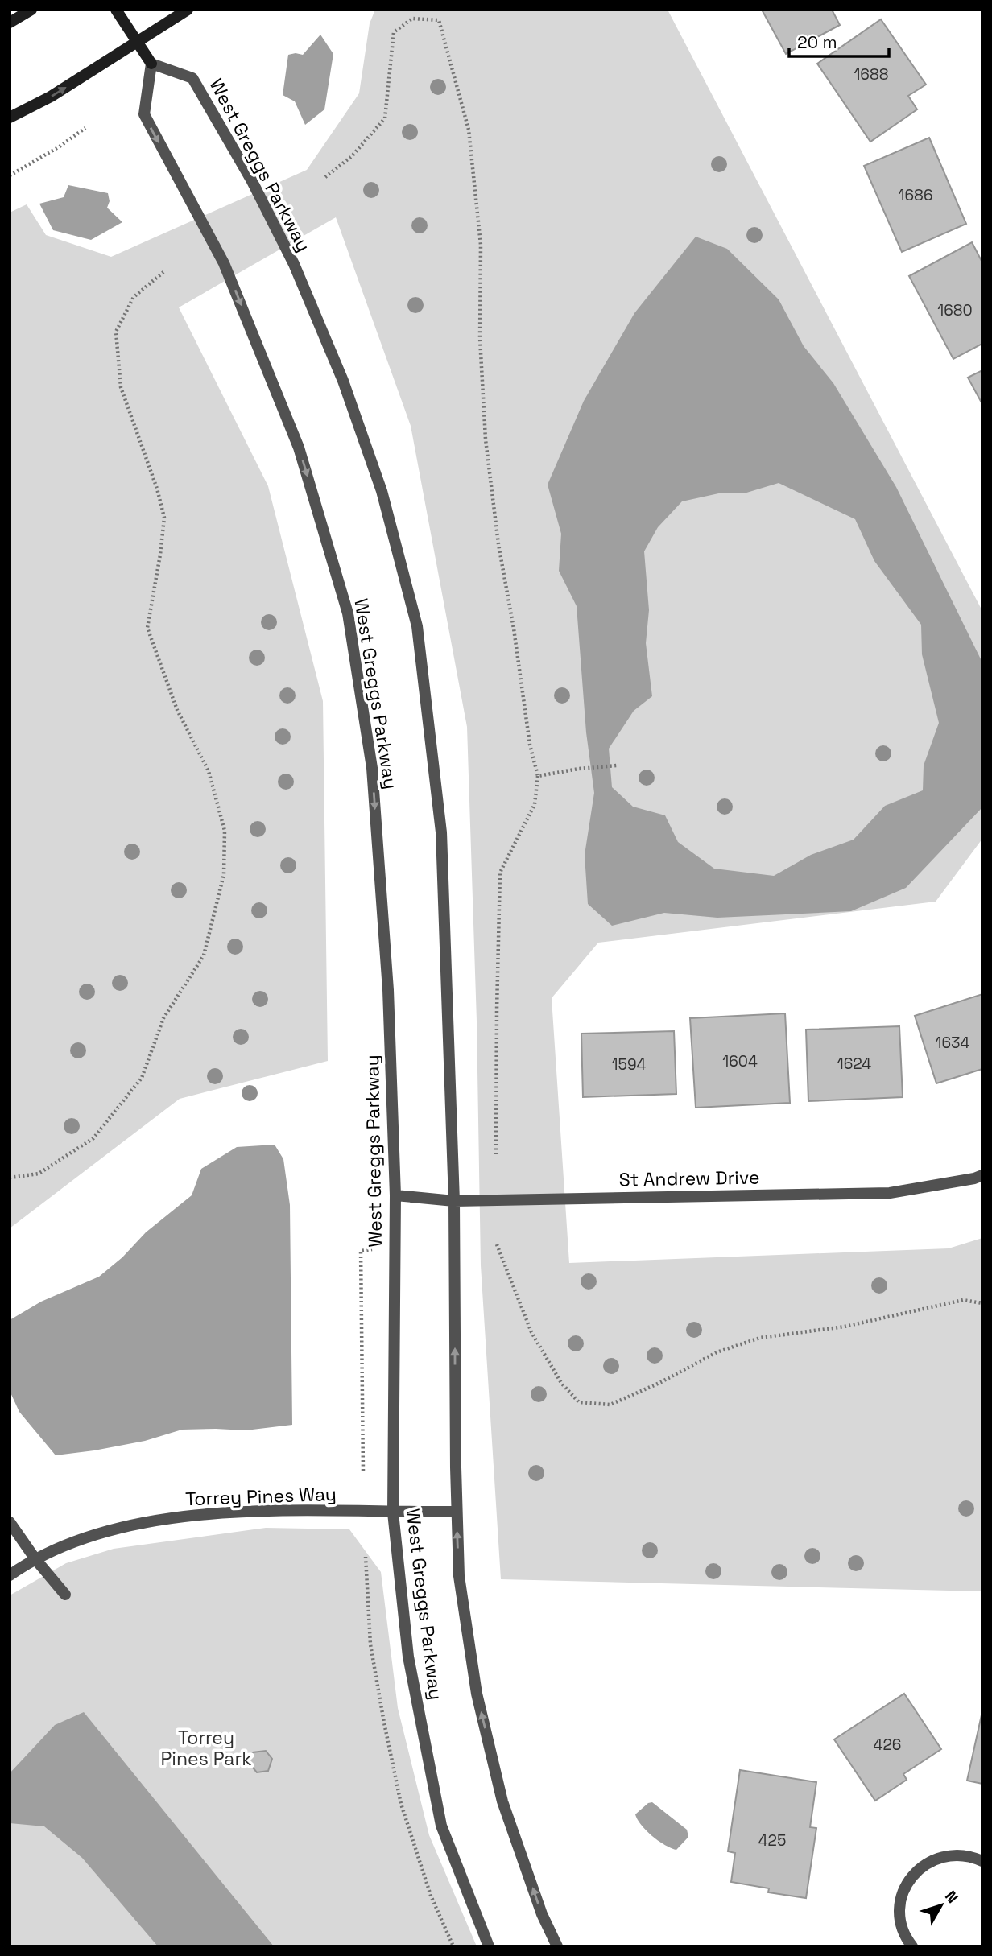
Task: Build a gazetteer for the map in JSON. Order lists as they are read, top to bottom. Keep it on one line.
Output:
{"streets":{"street":["West Greggs Parkway","St Andrew Drive","Torrey Pines Way"]},"crossings":[["West Greggs Parkway","St Andrew Drive"],["West Greggs Parkway","Torrey Pines Way"]],"parks":["Torrey Pines Park"],"house_numbers":["1688","1686","1680","1634","1604","1624","1594","426","425"],"scale_bar":"20 m","north":"top right"}
